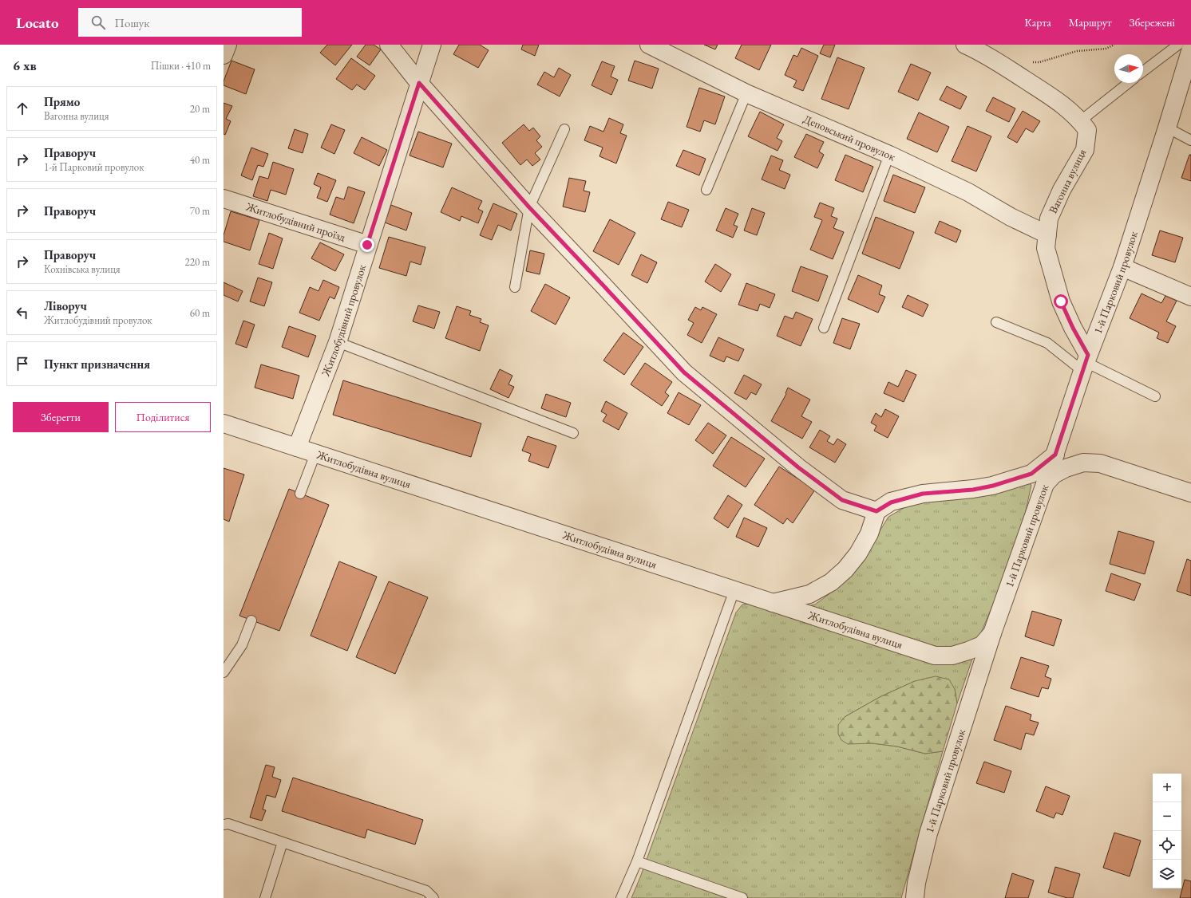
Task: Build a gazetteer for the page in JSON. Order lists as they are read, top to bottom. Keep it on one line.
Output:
{"streets":{"street":["Деповський провулок","Вагонна вулиця","Житлобудівний проїзд","1-й Парковий провулок","Житлобудівний провулок","Житлобудівна вулиця"]},"crossings":[["Деповський провулок","Вагонна вулиця"],["Вагонна вулиця","1-й Парковий провулок"],["Житлобудівний проїзд","Житлобудівний провулок"],["1-й Парковий провулок","Житлобудівна вулиця"],["Житлобудівний провулок","Житлобудівна вулиця"]],"north":"right","page":{"header":"Locato","search":"Пошук","nav":["Карта","Маршрут","Збережені"],"heading":["6 хв","Пішки · 410 m"],"list":[["Прямо","Вагонна вулиця","20 m"],["Праворуч","1-й Парковий провулок","40 m"],["Праворуч","70 m"],["Праворуч","Кохнівська вулиця","220 m"],["Ліворуч","Житлобудівний провулок","60 m"],"Пункт призначення"],"buttons":["Зберегти","Поділитися"],"map_buttons":["+","−"]}}
